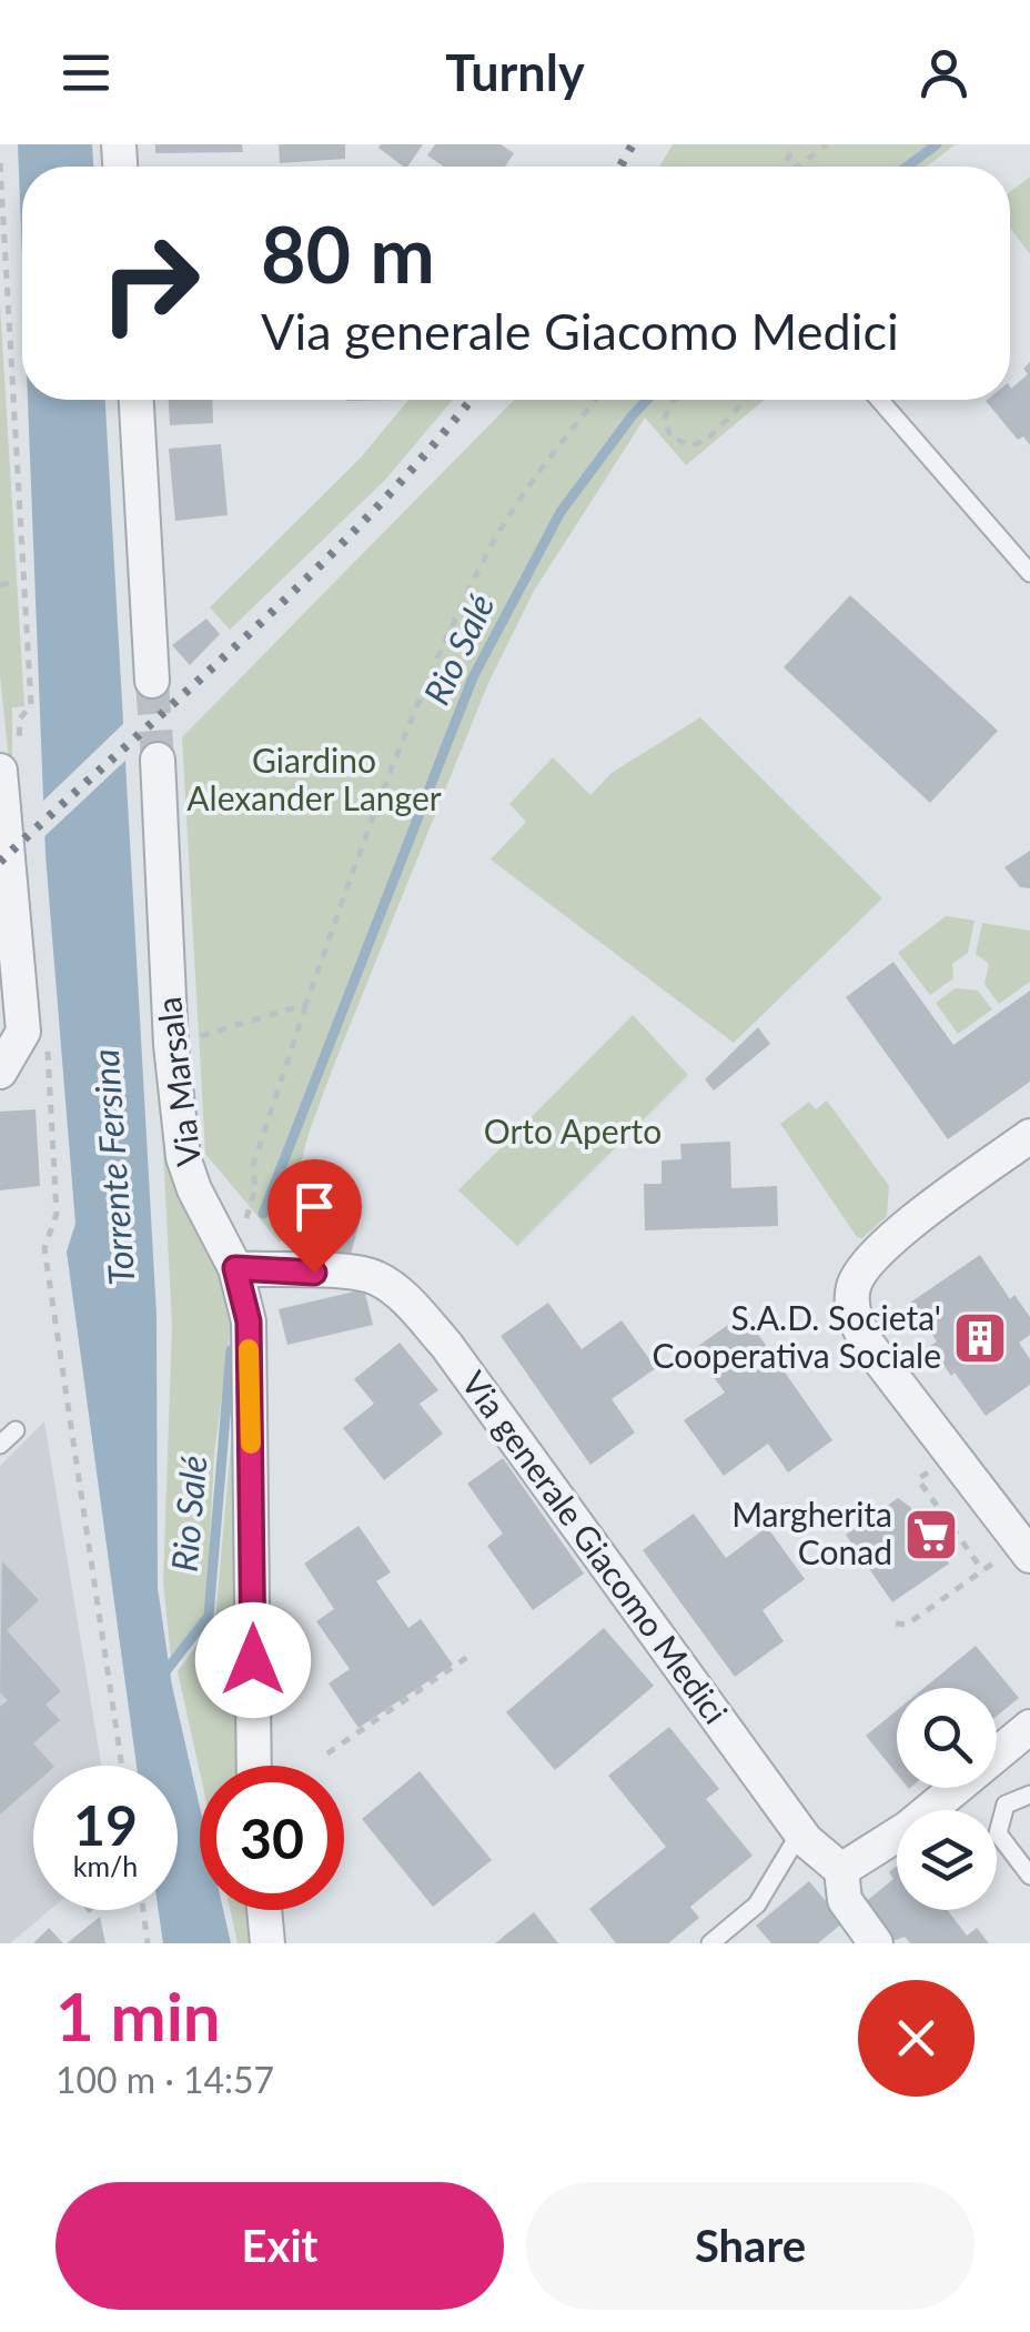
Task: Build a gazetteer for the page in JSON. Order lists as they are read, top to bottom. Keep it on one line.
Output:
{"streets":{"street":["Via Marsala","Via generale Giacomo Medici"]},"crossings":[["Via Marsala","Via generale Giacomo Medici"]],"water":["Rio Salé","Torrente Fersina"],"parks":["Giardino Alexander Langer","Orto Aperto"],"places":{"building":["S.A.D. Societa' Cooperativa Sociale"],"supermarket":["Margherita Conad"]},"page":{"header":"Turnly","turn":["80 m","Via generale Giacomo Medici"],"speed":"19 km/h","limit":"30","heading":["1 min","100 m · 14:57"],"buttons":["Exit","Share"]}}
